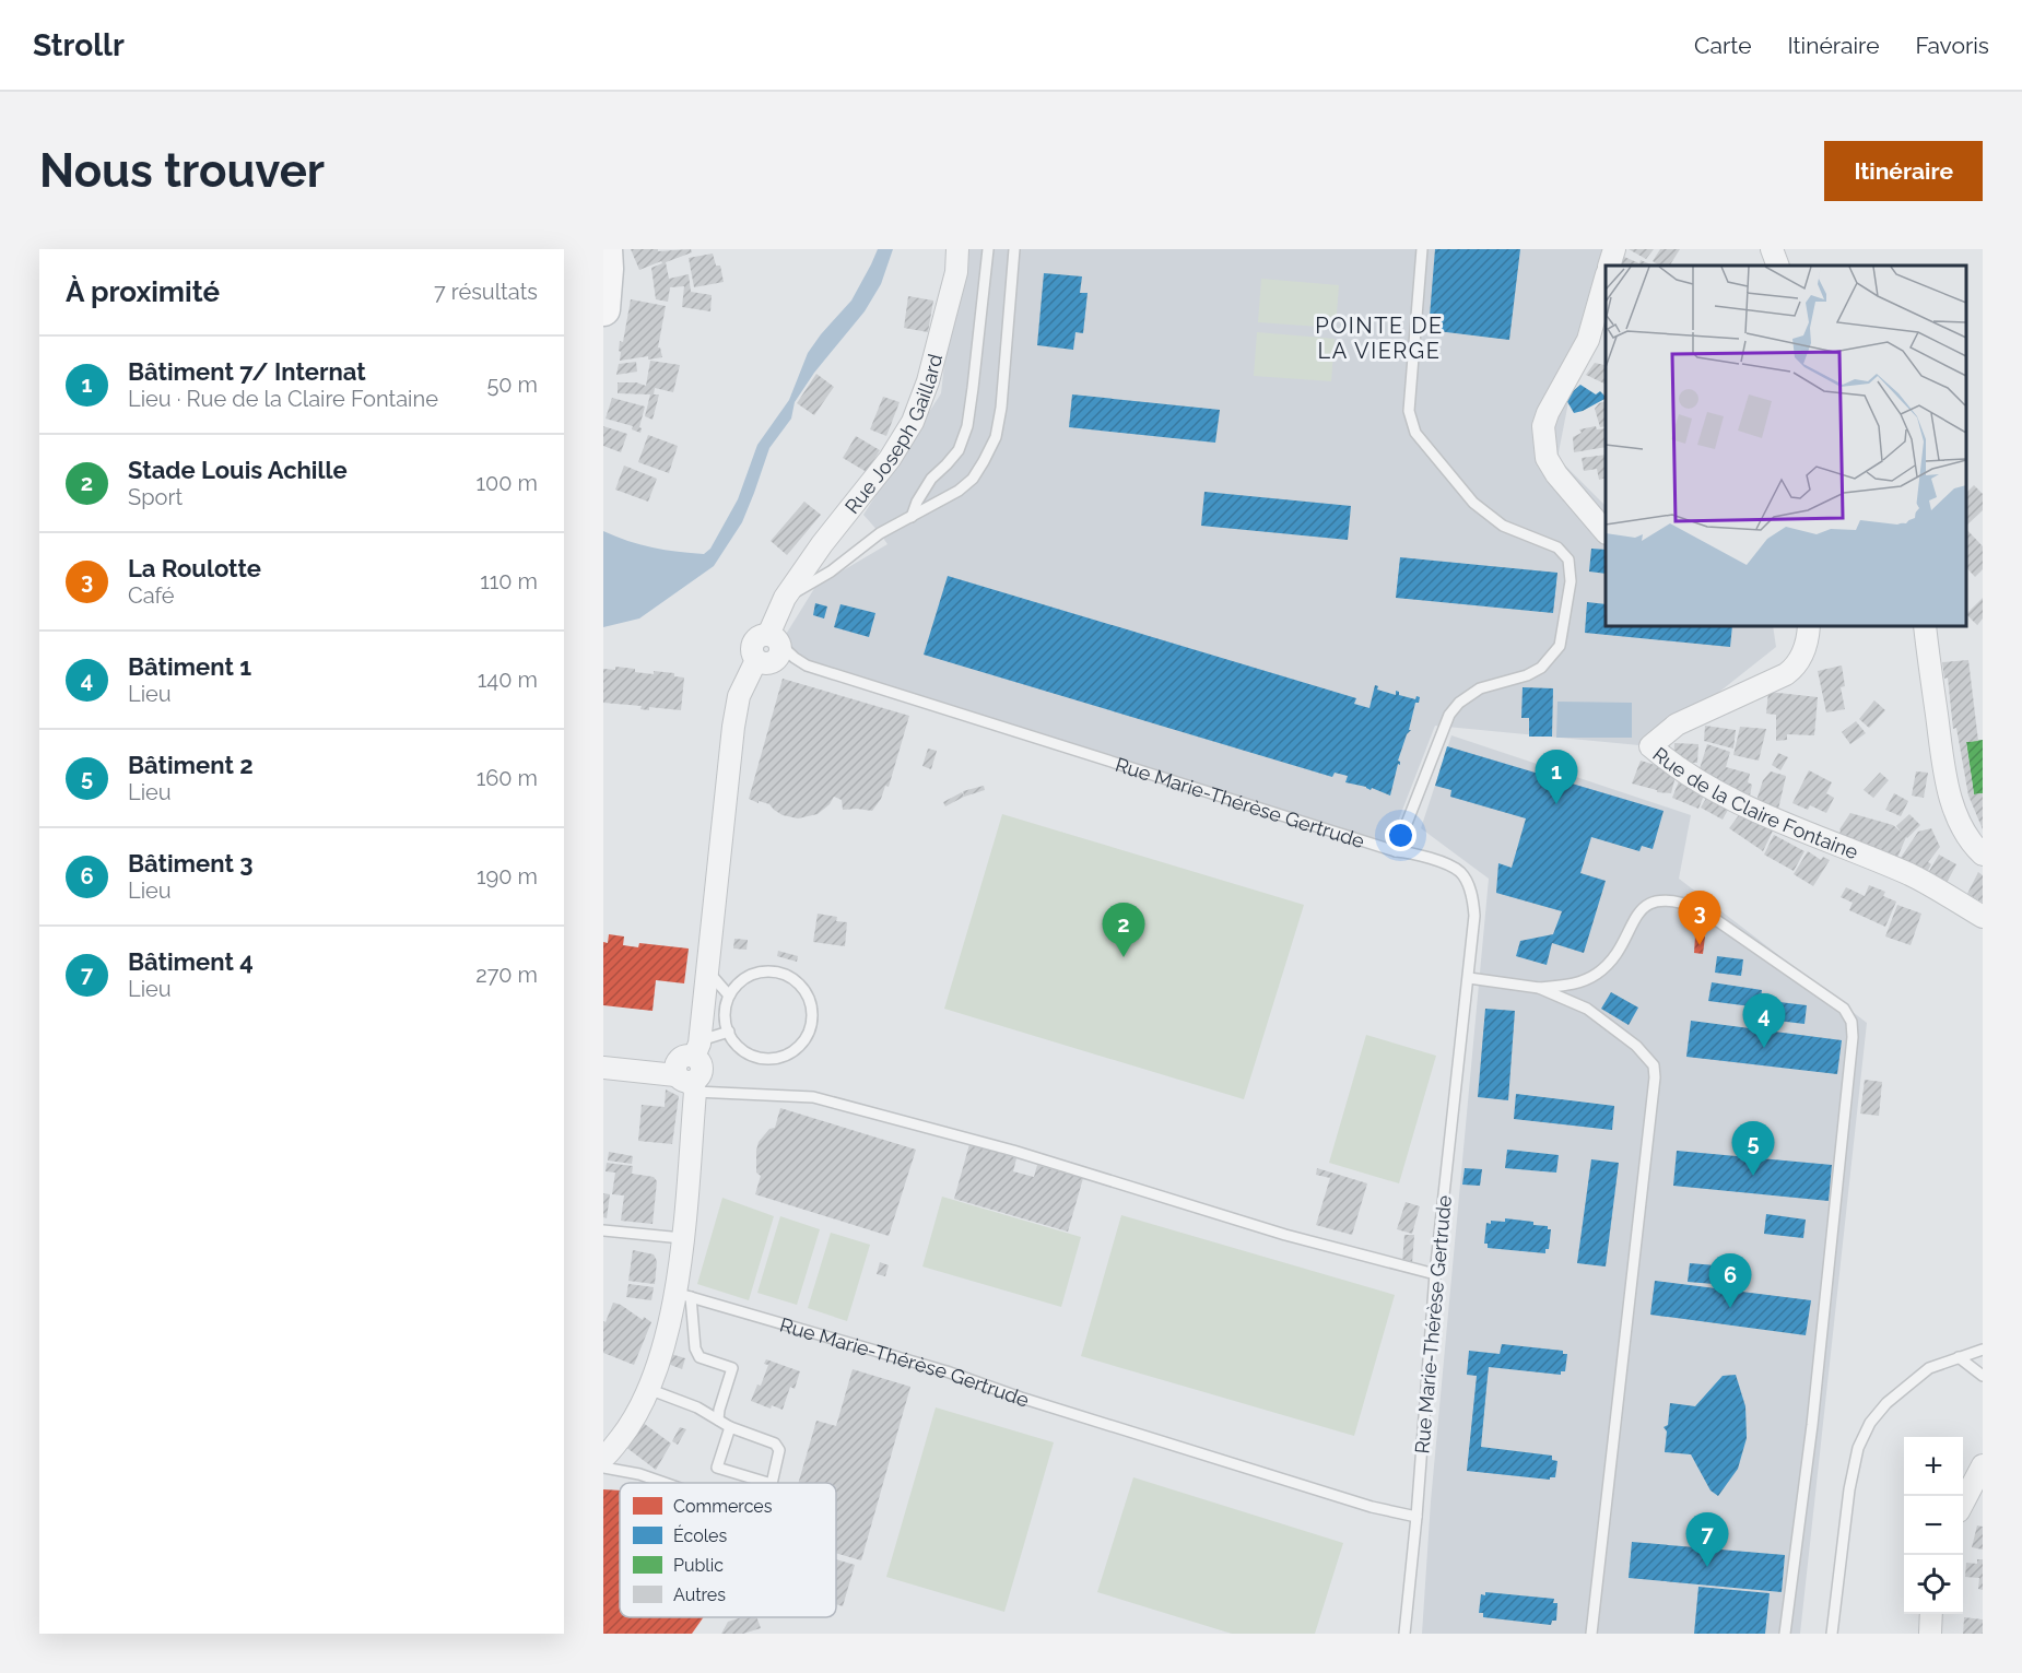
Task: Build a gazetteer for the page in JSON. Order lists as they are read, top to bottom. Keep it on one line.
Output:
{"streets":{"street":["Rue Joseph Gaillard","Rue de la Claire Fontaine"],"lane":["Rue Marie-Thérèse Gertrude"]},"crossings":[["Rue Joseph Gaillard","Rue Marie-Thérèse Gertrude"]],"districts":["POINTE DE LA VIERGE"],"legend":["Commerces","Écoles","Public","Autres"],"page":{"header":"Strollr","nav":["Carte","Itinéraire","Favoris"],"buttons":"Itinéraire","title":"Nous trouver","heading":["À proximité","7 résultats"],"list":[{"mark":"1","name":"Bâtiment 7/ Internat","note":"Lieu · Rue de la Claire Fontaine","value":"50 m"},{"mark":"2","name":"Stade Louis Achille","note":"Sport","value":"100 m"},{"mark":"3","name":"La Roulotte","note":"Café","value":"110 m"},{"mark":"4","name":"Bâtiment 1","note":"Lieu","value":"140 m"},{"mark":"5","name":"Bâtiment 2","note":"Lieu","value":"160 m"},{"mark":"6","name":"Bâtiment 3","note":"Lieu","value":"190 m"},{"mark":"7","name":"Bâtiment 4","note":"Lieu","value":"270 m"}],"pins":["1","3","2","4","5","6","7"],"map_buttons":["+","−"]}}
